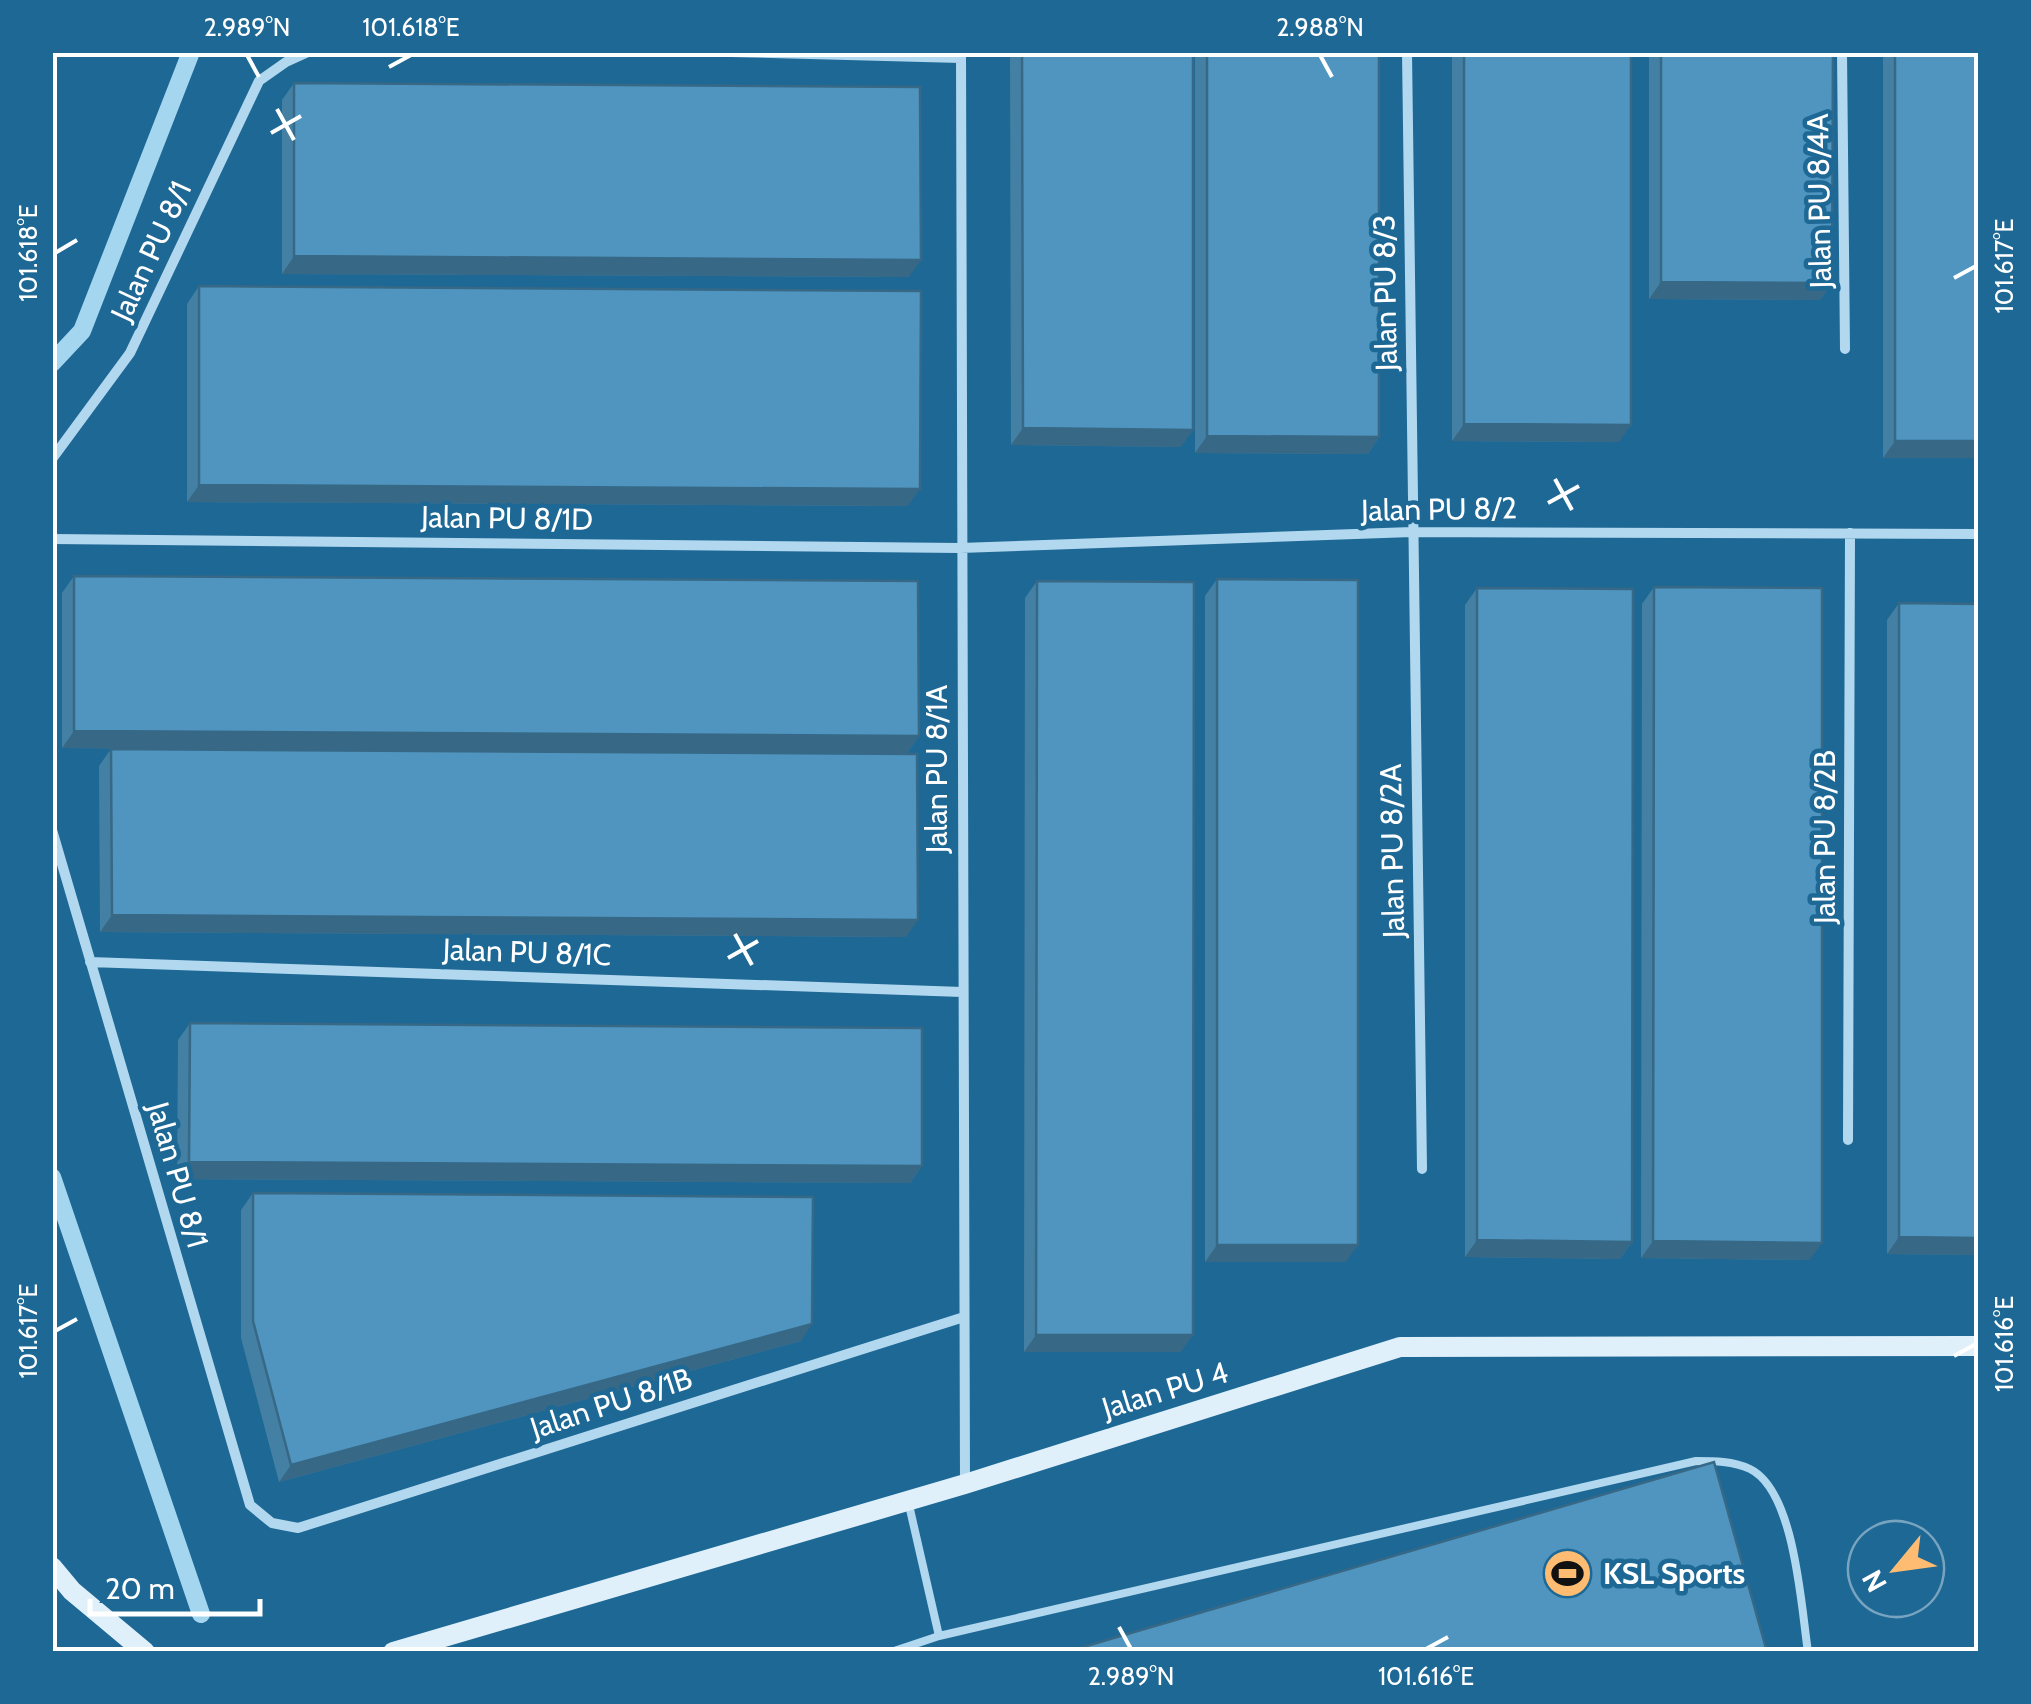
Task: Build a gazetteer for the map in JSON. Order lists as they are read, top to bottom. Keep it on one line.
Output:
{"streets":{"street":["Jalan PU 8/4A","Jalan PU 8/1","Jalan PU 8/3","Jalan PU 8/2","Jalan PU 8/1D","Jalan PU 8/1A","Jalan PU 8/2B","Jalan PU 8/2A","Jalan PU 8/1C","Jalan PU 4","Jalan PU 8/1B"]},"crossings":[["Jalan PU 8/1","Jalan PU 8/1C"],["Jalan PU 8/1","Jalan PU 8/1B"],["Jalan PU 8/3","Jalan PU 8/2"],["Jalan PU 8/3","Jalan PU 8/2A"],["Jalan PU 8/2","Jalan PU 8/1D"],["Jalan PU 8/2","Jalan PU 8/1A"],["Jalan PU 8/2","Jalan PU 8/2B"],["Jalan PU 8/2","Jalan PU 8/2A"],["Jalan PU 8/1D","Jalan PU 8/1A"],["Jalan PU 8/1A","Jalan PU 8/1C"],["Jalan PU 8/1A","Jalan PU 4"],["Jalan PU 8/1A","Jalan PU 8/1B"]],"places":{"sports":["KSL Sports"]},"scale_bar":"20 m","north":"bottom left","coordinates":["2.989°N","101.618°E","2.988°N","101.617°E","101.616°E"]}
